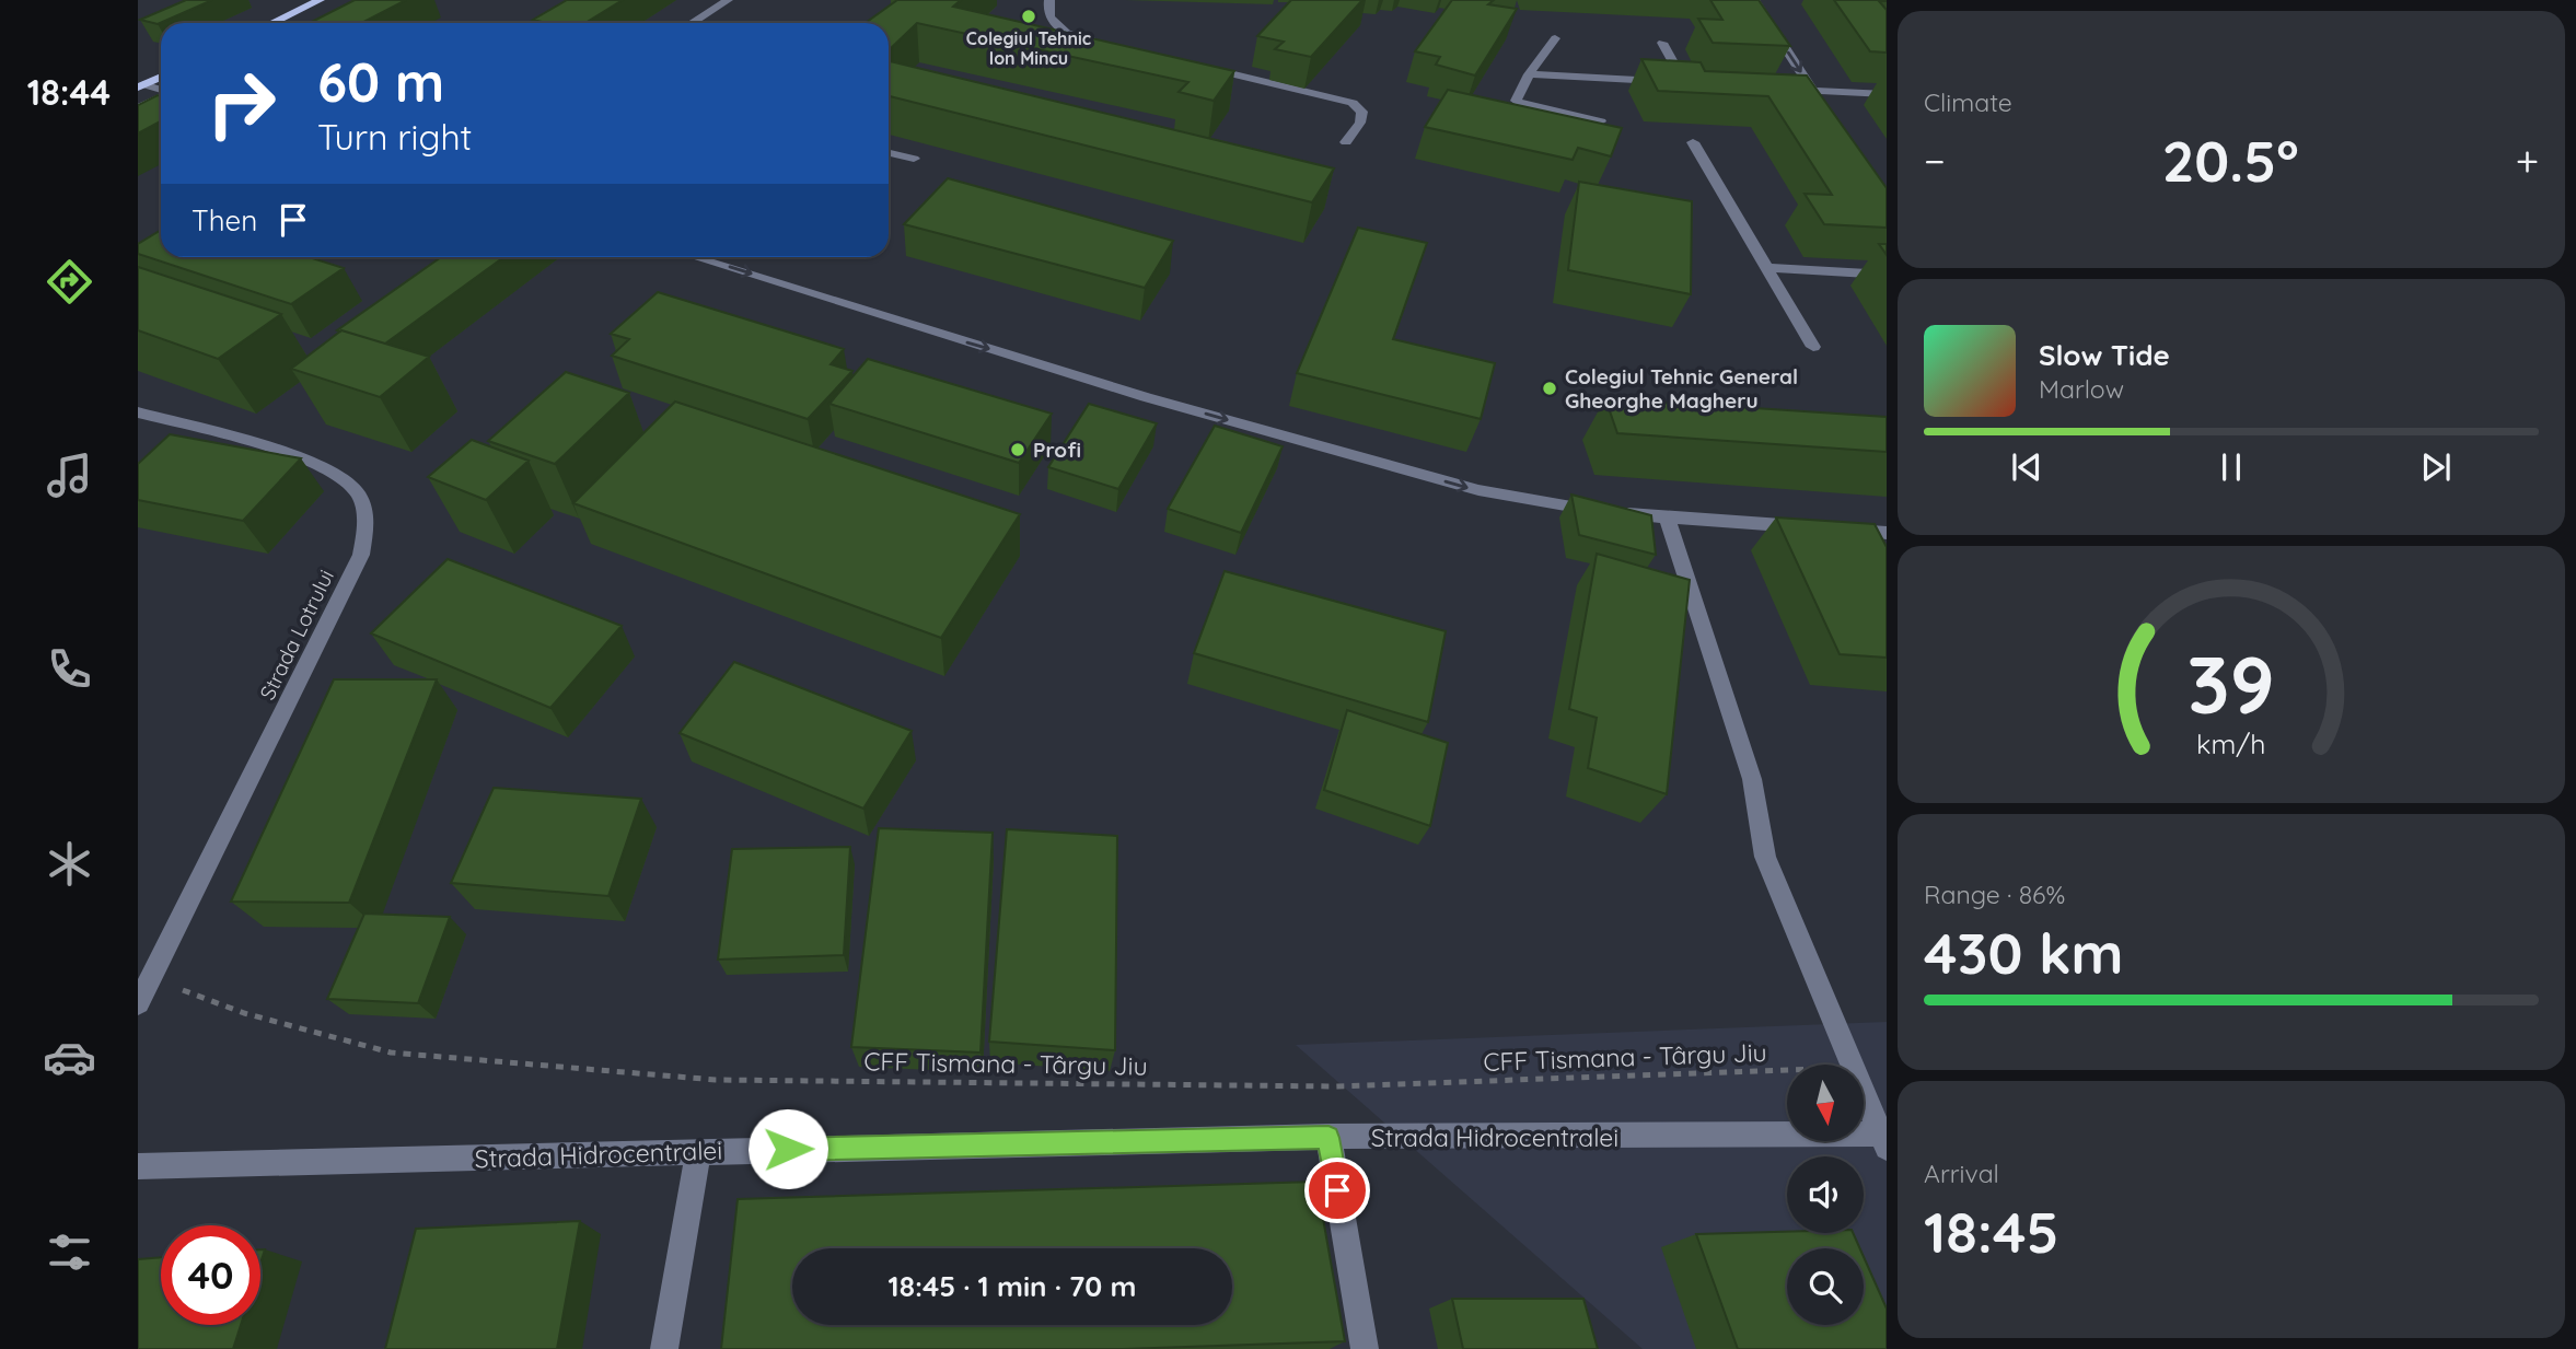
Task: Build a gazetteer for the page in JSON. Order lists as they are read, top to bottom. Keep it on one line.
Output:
{"streets":{"street":["Strada Lotrului","Strada Hidrocentralei"],"path":["CFF Tismana - Târgu Jiu"]},"crossings":[["Strada Lotrului","CFF Tismana - Târgu Jiu"]],"places":["Colegiul Tehnic Ion Mincu","Colegiul Tehnic General Gheorghe Magheru","Profi"],"north":"bottom","page":{"tabs":"18:44","tile":["Climate",["Range · 86%","430 km"],["Arrival","18:45"]],"turn":["60 m","Turn right"],"heat":["−","20.5°","+"],"then":"Then","song":["Slow Tide","Marlow"],"limit":"40","trip":"18:45 · 1 min · 70 m","gauge":["39","km/h"]}}
